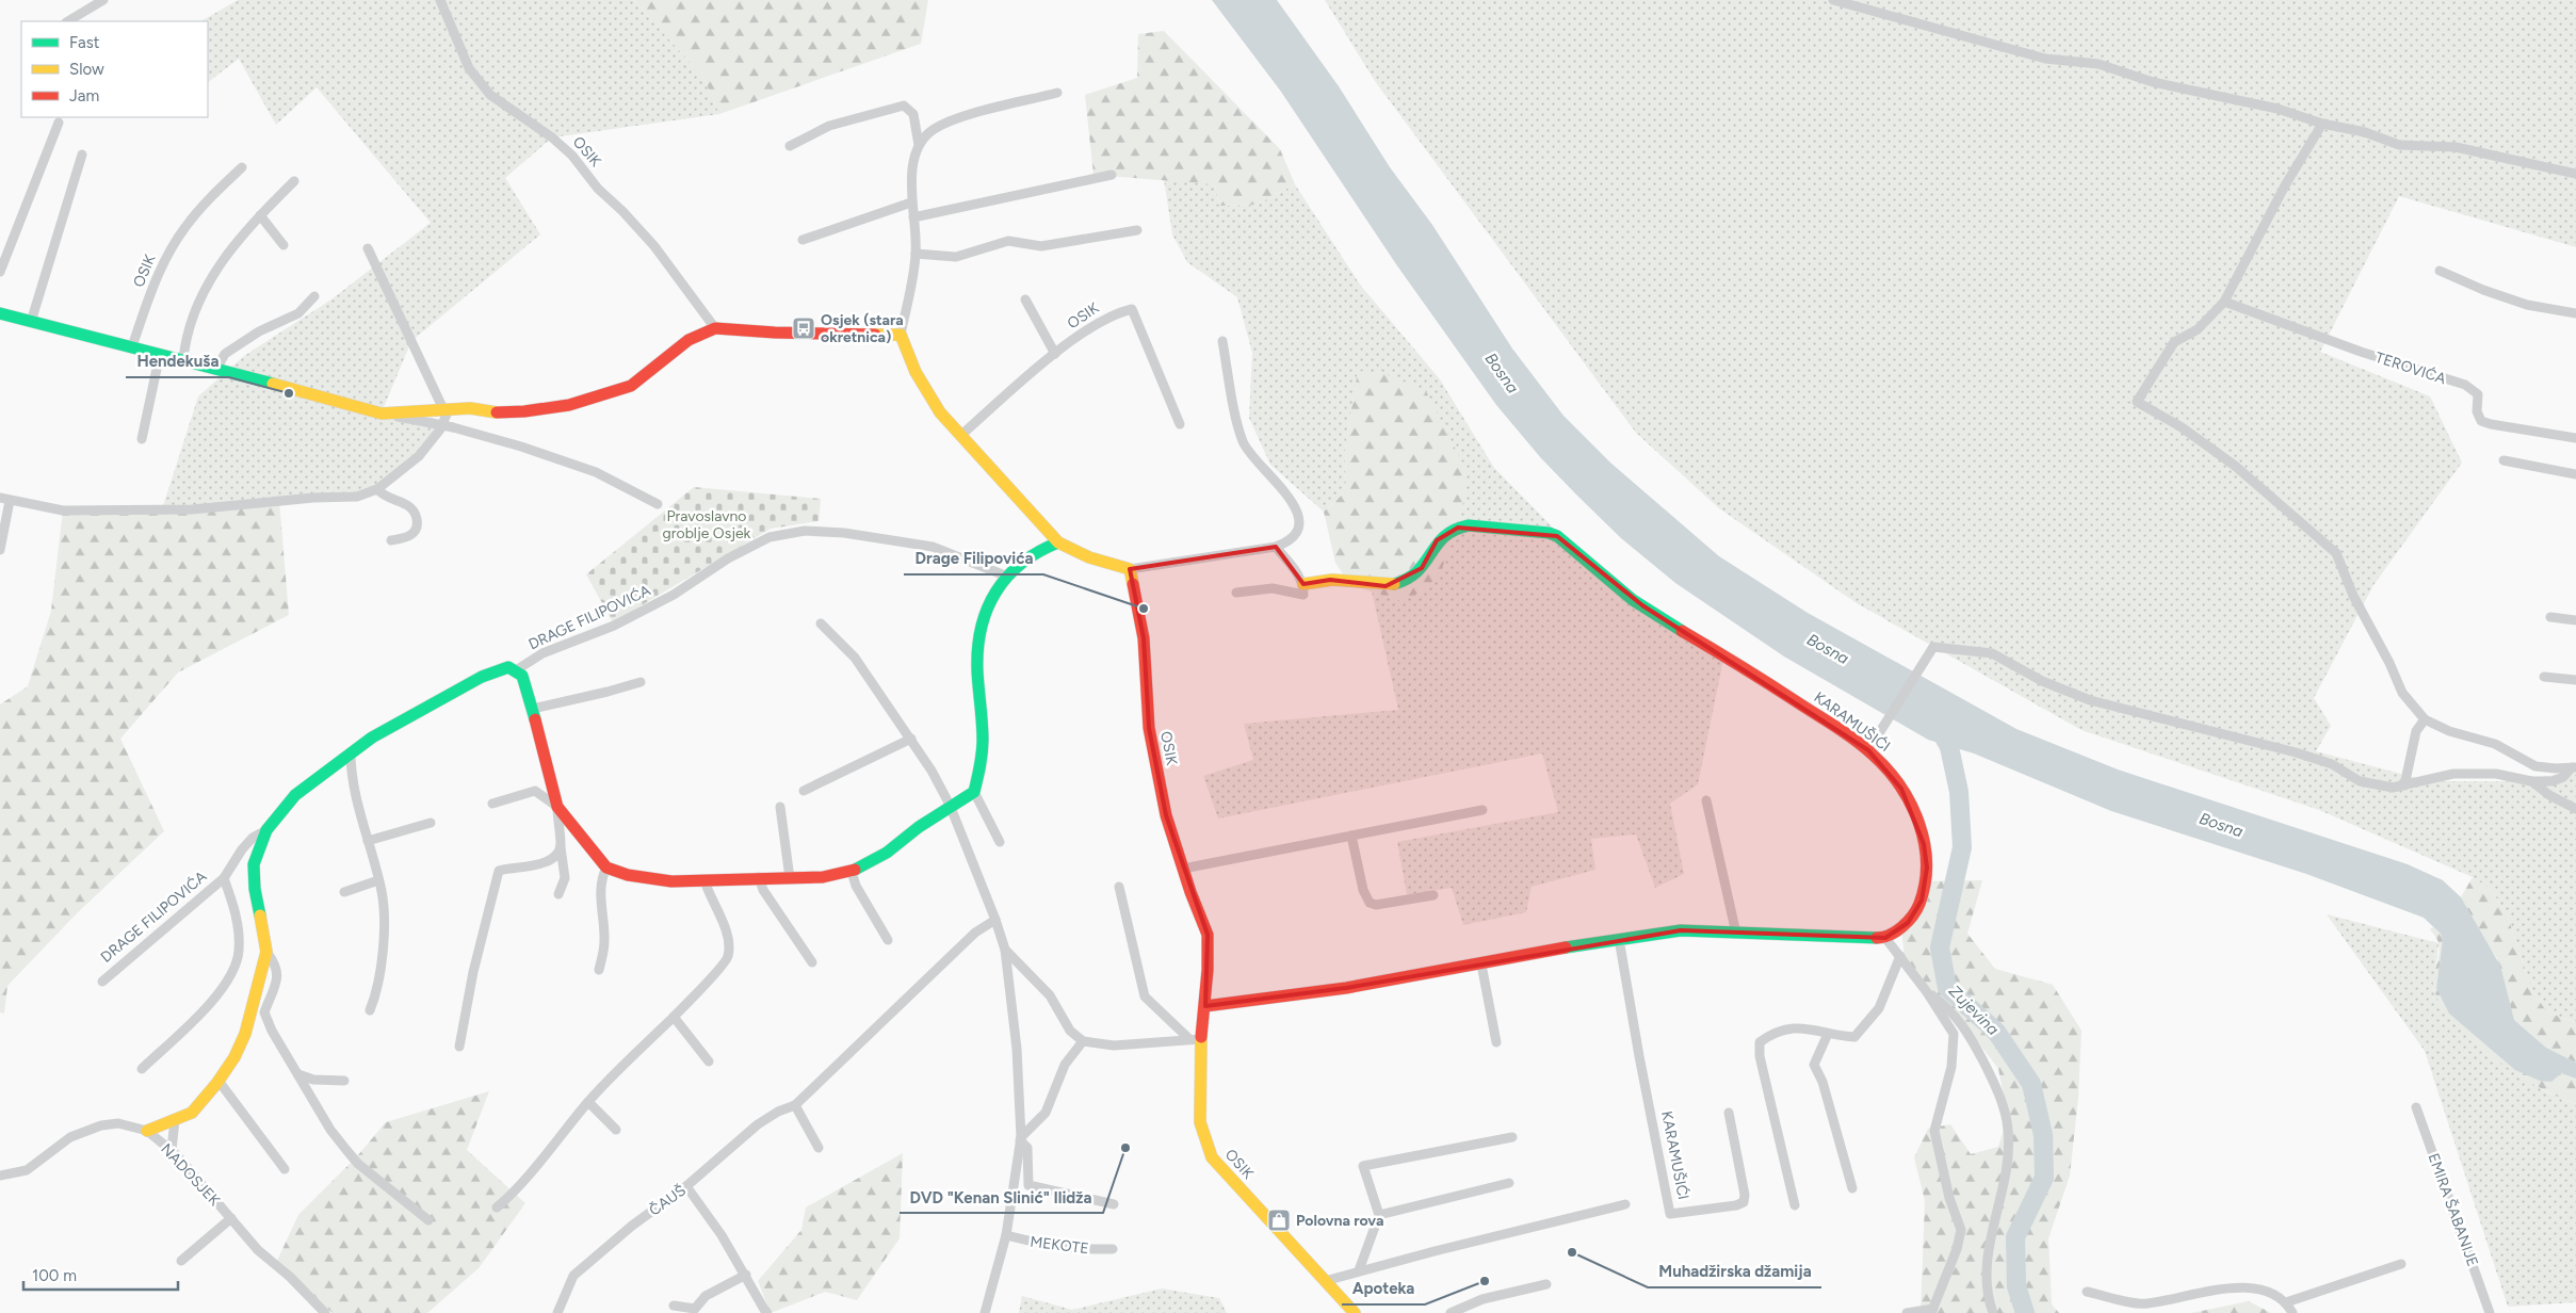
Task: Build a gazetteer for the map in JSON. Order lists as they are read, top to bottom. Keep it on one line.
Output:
{"streets":{"street":["OSIK","TEROVIĆA","DRAGE FILIPOVIĆA","KARAMUŠIĆI","NADOSJEK","ČAUŠ","EMIRA ŠABANIJE","MEKOTE"]},"crossings":[["DRAGE FILIPOVIĆA","NADOSJEK"]],"water":["Bosna","Zujevina"],"parks":["Pravoslavno groblje Osjek"],"places":{"bus stop":["Osjek (stara okretnica)"],"other":["Hendekuša","Drage Filipovića","DVD \"Kenan Slinić\" Ilidža","Muhadžirska džamija","Apoteka"],"shop":["Polovna rova"]},"legend":["Fast","Slow","Jam"],"scale_bar":"100 m"}
